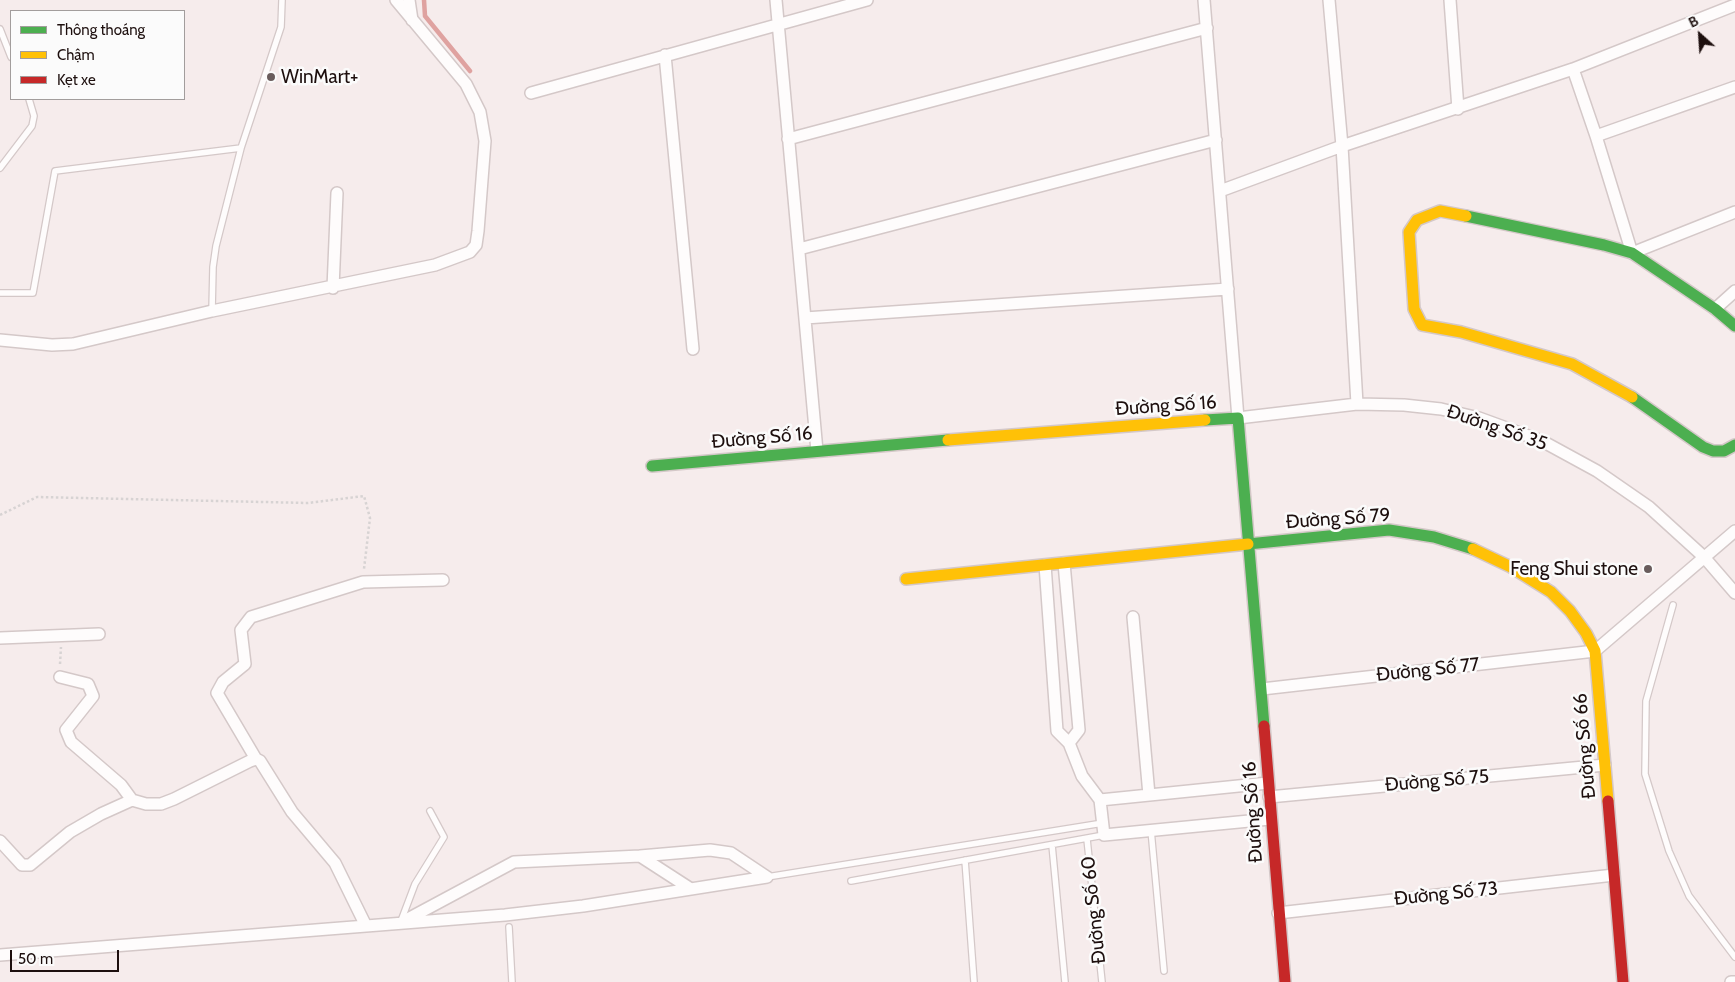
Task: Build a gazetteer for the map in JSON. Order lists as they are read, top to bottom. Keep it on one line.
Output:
{"streets":{"street":["Đường Số 16","Đường Số 35","Đường Số 79","Đường Số 77","Đường Số 66","Đường Số 75","Đường Số 73"],"lane":["Đường Số 60"]},"crossings":[["Đường Số 16","Đường Số 35"],["Đường Số 16","Đường Số 79"],["Đường Số 16","Đường Số 77"],["Đường Số 16","Đường Số 75"],["Đường Số 16","Đường Số 73"],["Đường Số 79","Đường Số 77"],["Đường Số 79","Đường Số 66"],["Đường Số 77","Đường Số 66"],["Đường Số 66","Đường Số 75"],["Đường Số 66","Đường Số 73"]],"places":["WinMart+","Feng Shui stone"],"legend":["Thông thoáng","Chậm","Kẹt xe"],"scale_bar":"50 m","north":"top left"}
